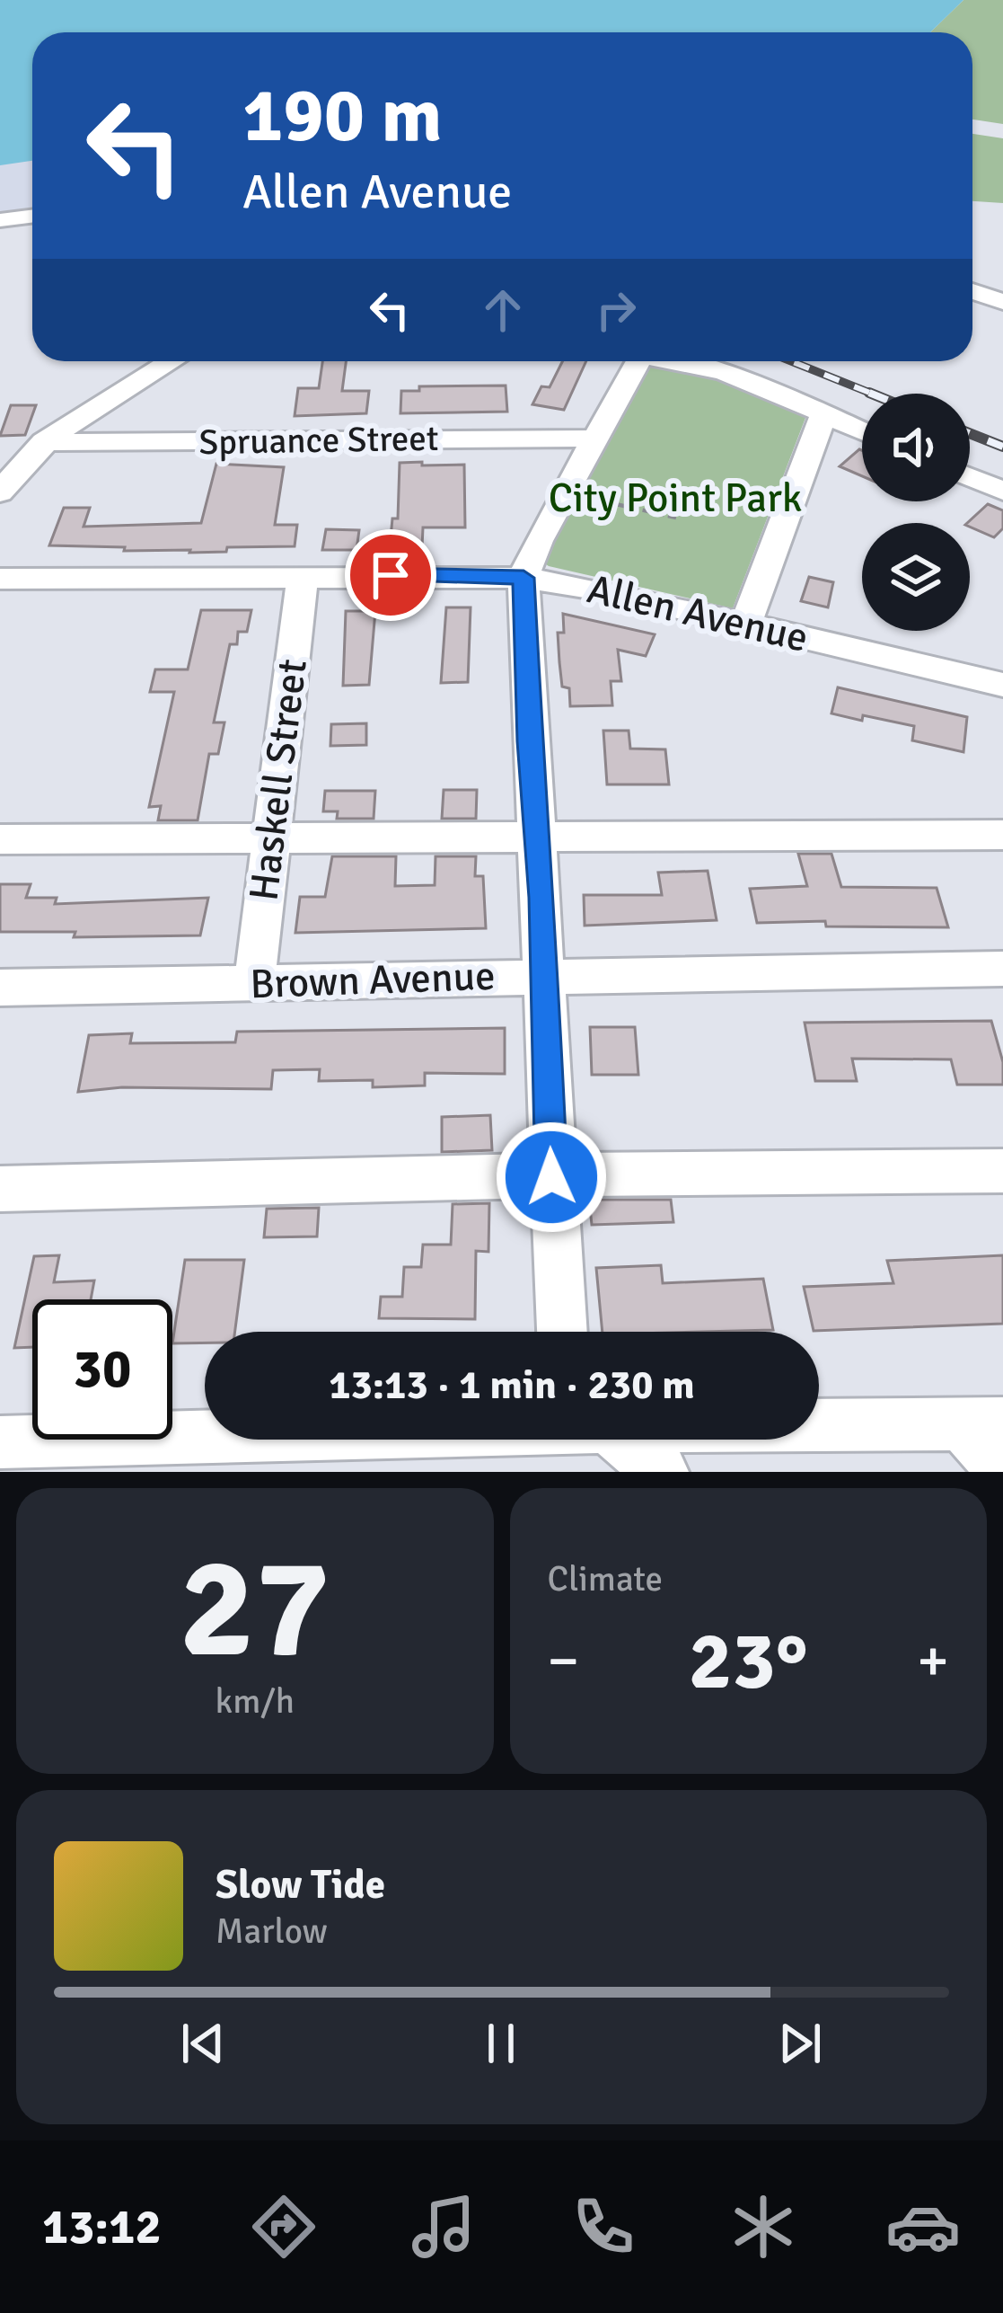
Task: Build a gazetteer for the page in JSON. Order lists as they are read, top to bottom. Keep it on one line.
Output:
{"streets":{"street":["Spruance Street","Allen Avenue","Haskell Street","Brown Avenue"]},"crossings":[["Allen Avenue","Haskell Street"],["Haskell Street","Brown Avenue"]],"parks":["City Point Park"],"page":{"turn":["190 m","Allen Avenue"],"limit":"30","trip":"13:13 · 1 min · 230 m","tile":[["27","km/h"],"Climate"],"heat":["−","23°","+"],"song":["Slow Tide","Marlow"],"tabs":"13:12"}}
